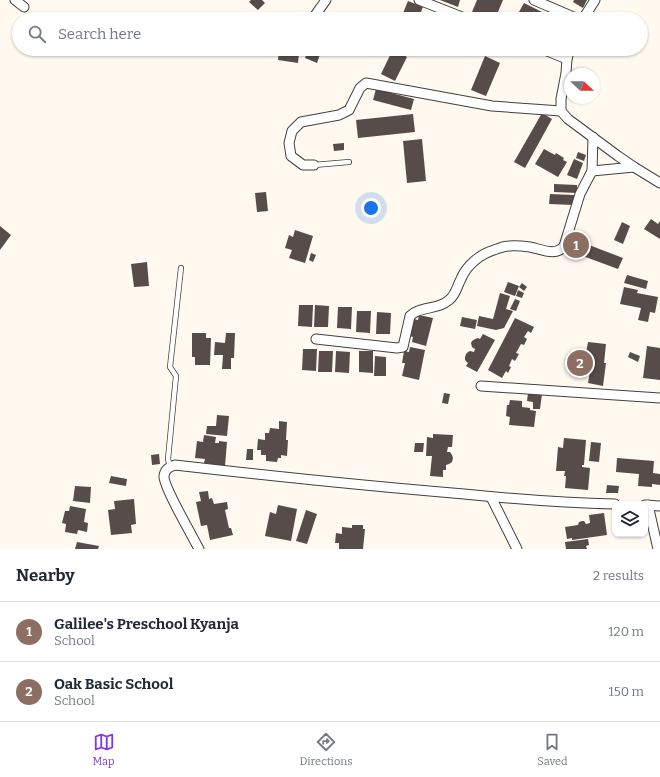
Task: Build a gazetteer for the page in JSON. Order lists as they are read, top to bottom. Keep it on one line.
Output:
{"north":"right","page":{"search":"Search here","pins":["1","2"],"heading":["Nearby","2 results"],"list":[{"mark":"1","name":"Galilee's Preschool Kyanja","note":"School","value":"120 m"},{"mark":"2","name":"Oak Basic School","note":"School","value":"150 m"}],"nav":["Map","Directions","Saved"]}}
